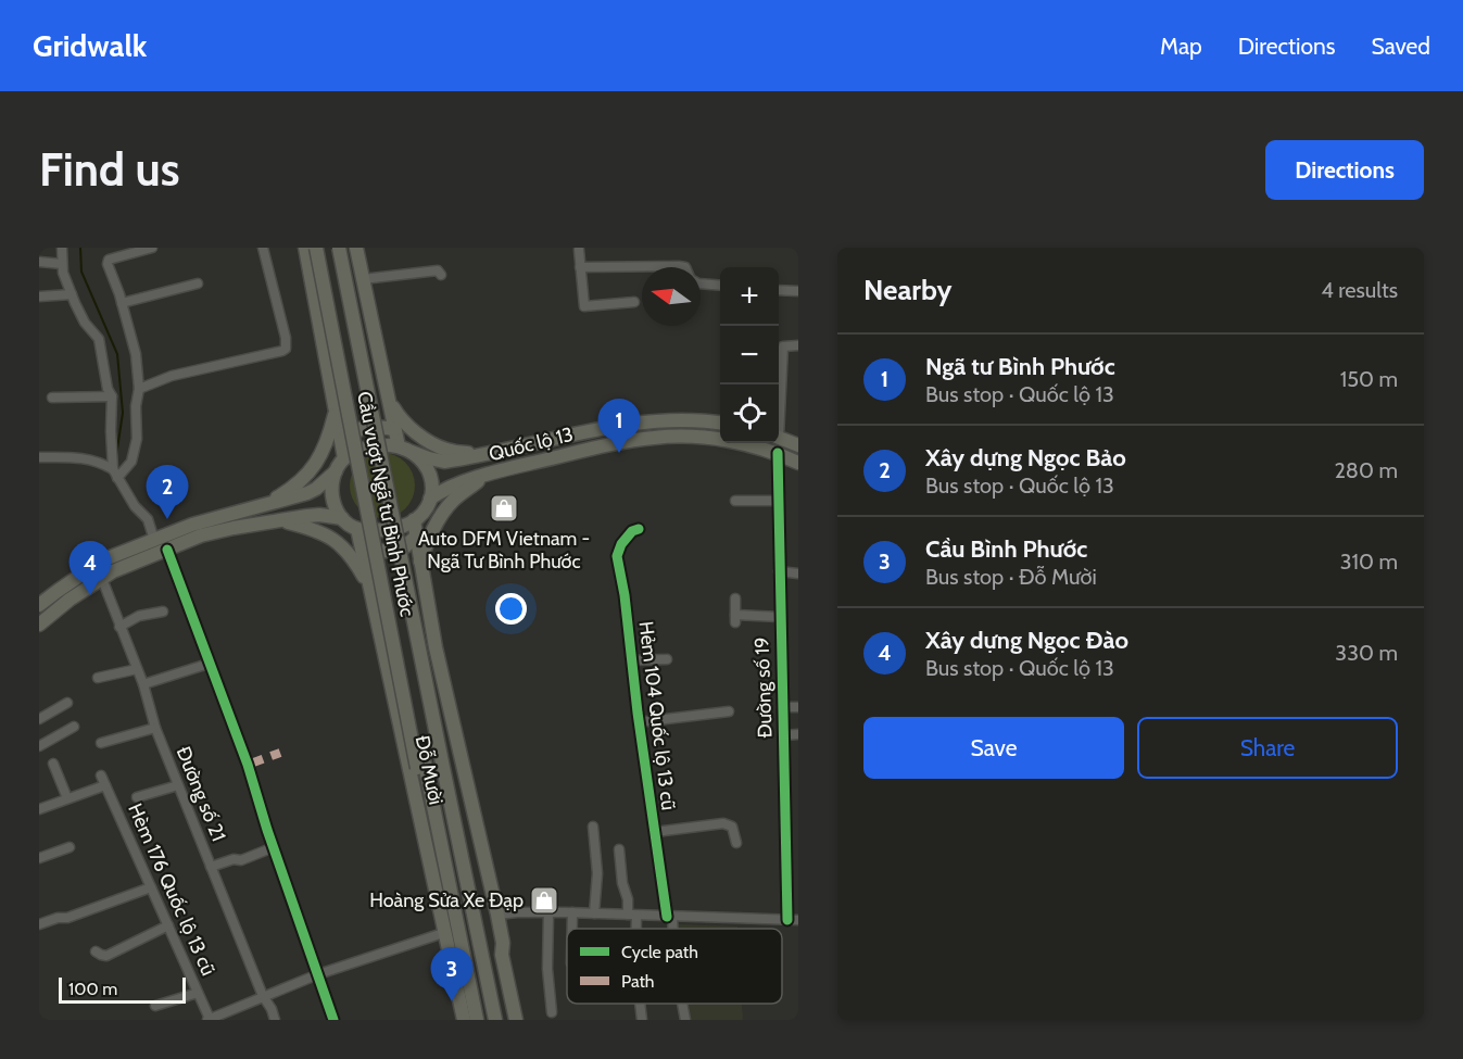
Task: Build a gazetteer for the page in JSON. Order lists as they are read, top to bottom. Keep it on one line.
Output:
{"streets":{"highway":["Quốc lộ 13","Cầu vượt Ngã tư Bình Phước","Đỗ Mười"],"street":["Đường số 19","Hẻm 104 Quốc lộ 13 cũ","Đường số 21","Hèm 176 Quốc lộ 13 cũ"]},"crossings":[["Quốc lộ 13","Đường số 19"],["Quốc lộ 13","Đỗ Mười"],["Cầu vượt Ngã tư Bình Phước","Đỗ Mười"]],"places":{"shop":["Auto DFM Vietnam - Ngã Tư Bình Phước","Hoàng Sửa Xe Đạp"]},"legend":["Cycle path","Path"],"scale_bar":"100 m","north":"left","page":{"header":"Gridwalk","nav":["Map","Directions","Saved"],"buttons":["Directions",["Save","Share"]],"title":"Find us","heading":["Nearby","4 results"],"map_buttons":["+","−"],"list":[{"mark":"1","name":"Ngã tư Bình Phước","note":"Bus stop · Quốc lộ 13","value":"150 m"},{"mark":"2","name":"Xây dựng Ngọc Bảo","note":"Bus stop · Quốc lộ 13","value":"280 m"},{"mark":"3","name":"Cầu Bình Phước","note":"Bus stop · Đỗ Mười","value":"310 m"},{"mark":"4","name":"Xây dựng Ngọc Đào","note":"Bus stop · Quốc lộ 13","value":"330 m"}],"pins":["1","2","4","3"],"scale":"100 m"}}
